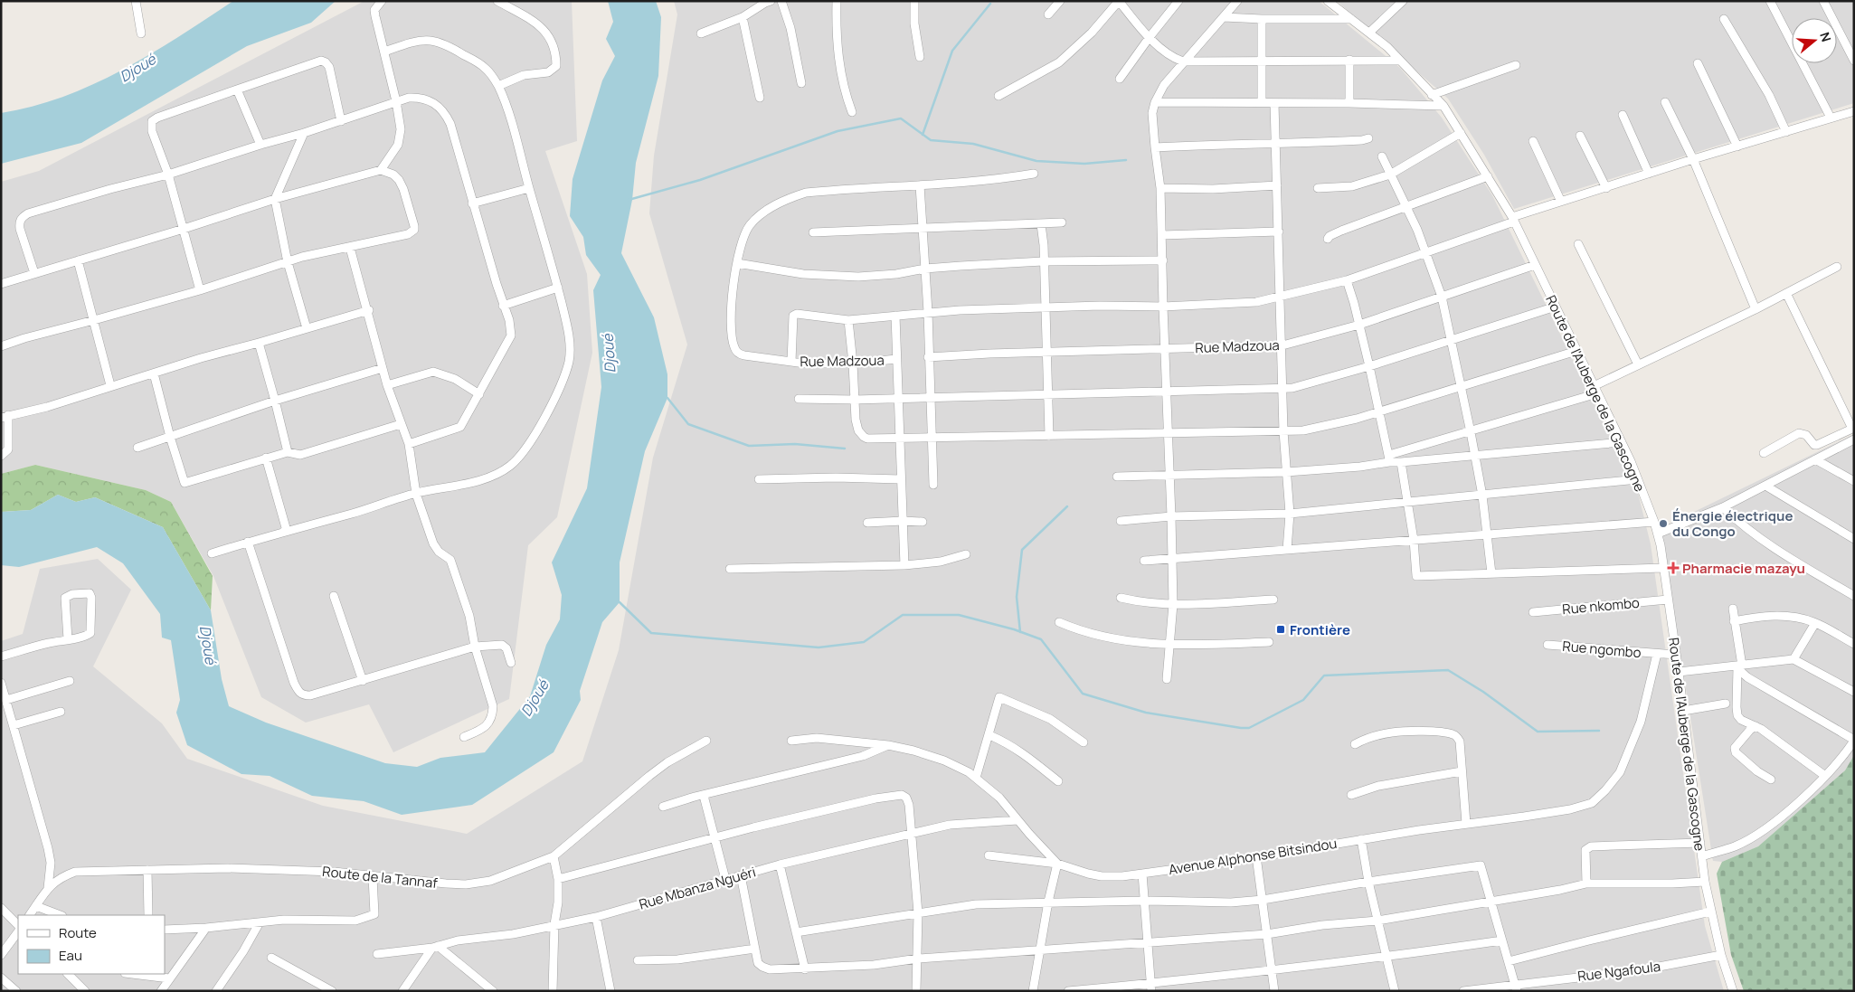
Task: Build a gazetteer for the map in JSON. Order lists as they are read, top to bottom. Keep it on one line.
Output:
{"streets":{"street":["Rue Madzoua","Route de l'Auberge de la Gascogne","Rue nkombo","Rue ngombo","Avenue Alphonse Bitsindou","Route de la Tannaf","Rue Mbanza Nguéri","Rue Ngafoula"]},"crossings":[["Rue Madzoua","Route de l'Auberge de la Gascogne"],["Route de l'Auberge de la Gascogne","Rue nkombo"],["Route de l'Auberge de la Gascogne","Rue ngombo"],["Route de l'Auberge de la Gascogne","Rue Ngafoula"],["Rue ngombo","Avenue Alphonse Bitsindou"],["Avenue Alphonse Bitsindou","Rue Mbanza Nguéri"]],"water":["Djoué"],"places":{"other":["Énergie électrique du Congo"],"health":["Pharmacie mazayu"],"transit":["Frontière"]},"legend":["Route","Eau"],"north":"right"}
